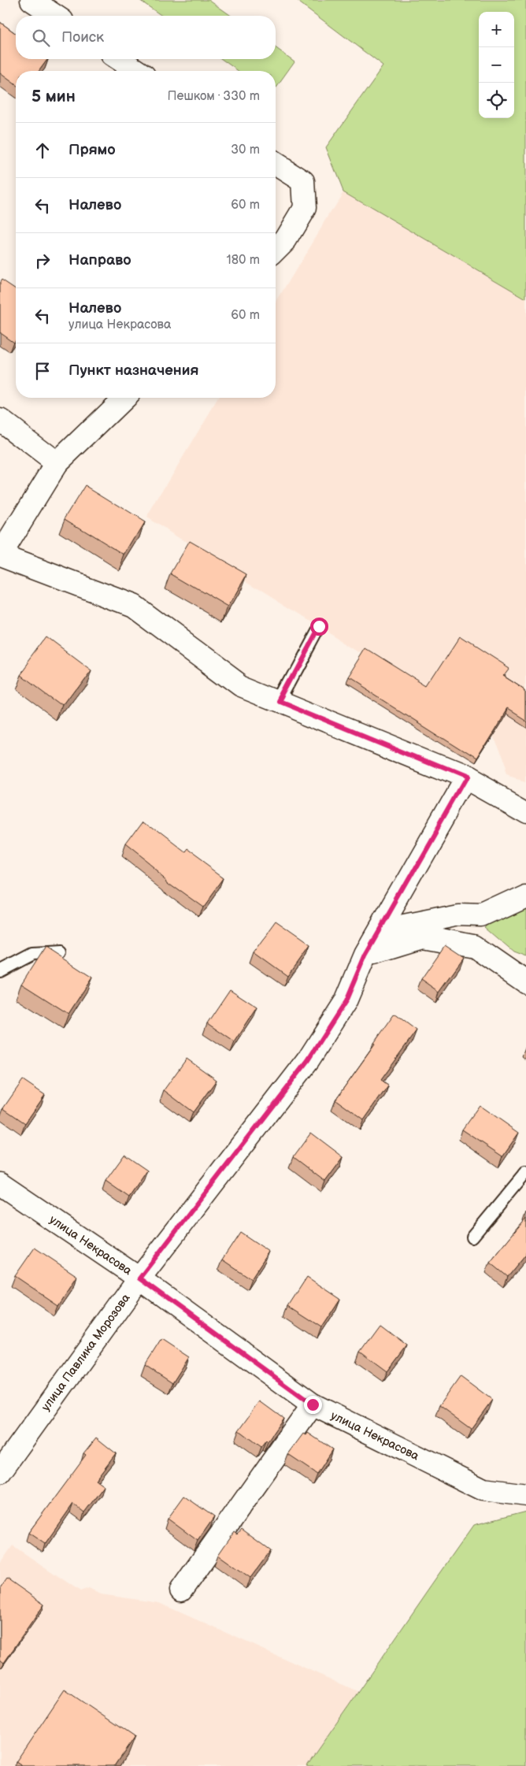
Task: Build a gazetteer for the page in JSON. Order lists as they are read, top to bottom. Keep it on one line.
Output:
{"streets":{"street":["улица Некрасова","улица Павлика Морозова"]},"crossings":[["улица Некрасова","улица Павлика Морозова"]],"page":{"map_buttons":["+","−"],"search":"Поиск","heading":["5 мин","Пешком · 330 m"],"list":[["Прямо","30 m"],["Налево","60 m"],["Направо","180 m"],["Налево","улица Некрасова","60 m"],"Пункт назначения"]}}
